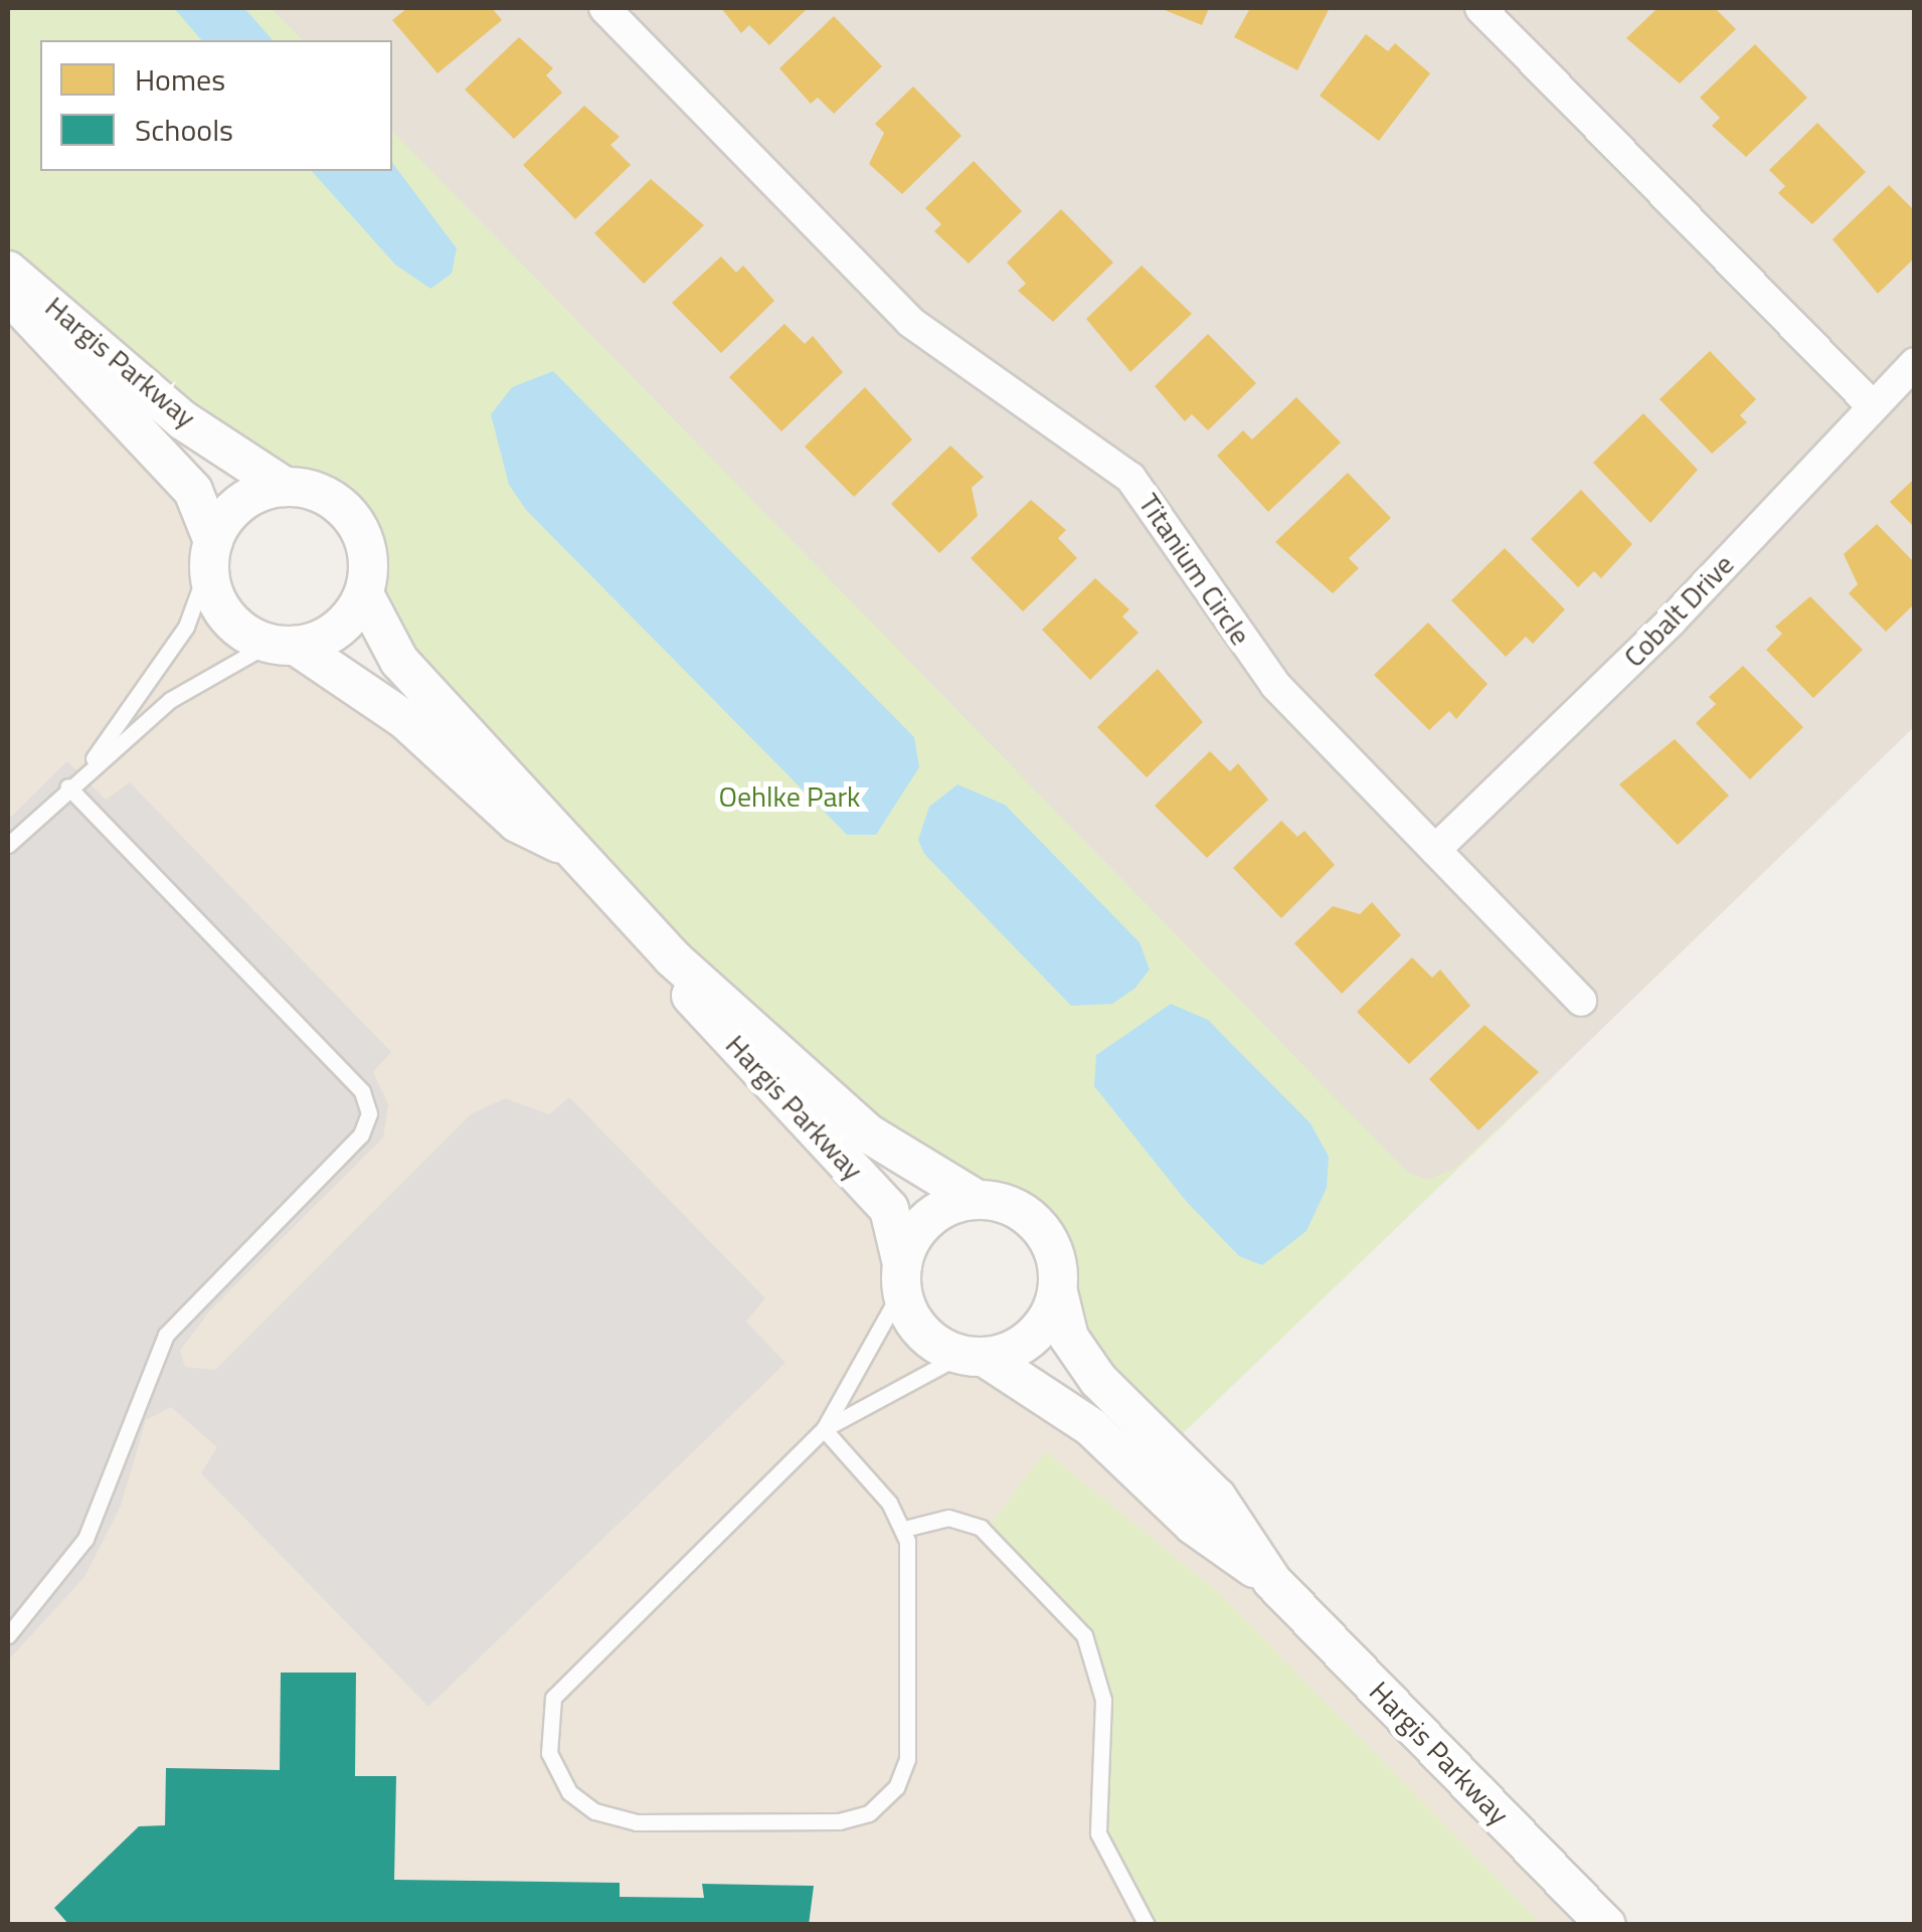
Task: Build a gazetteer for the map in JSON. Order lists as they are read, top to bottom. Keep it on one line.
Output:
{"streets":{"street":["Hargis Parkway","Titanium Circle","Cobalt Drive"]},"crossings":[["Titanium Circle","Cobalt Drive"]],"parks":["Oehlke Park"],"legend":["Homes","Schools"]}
